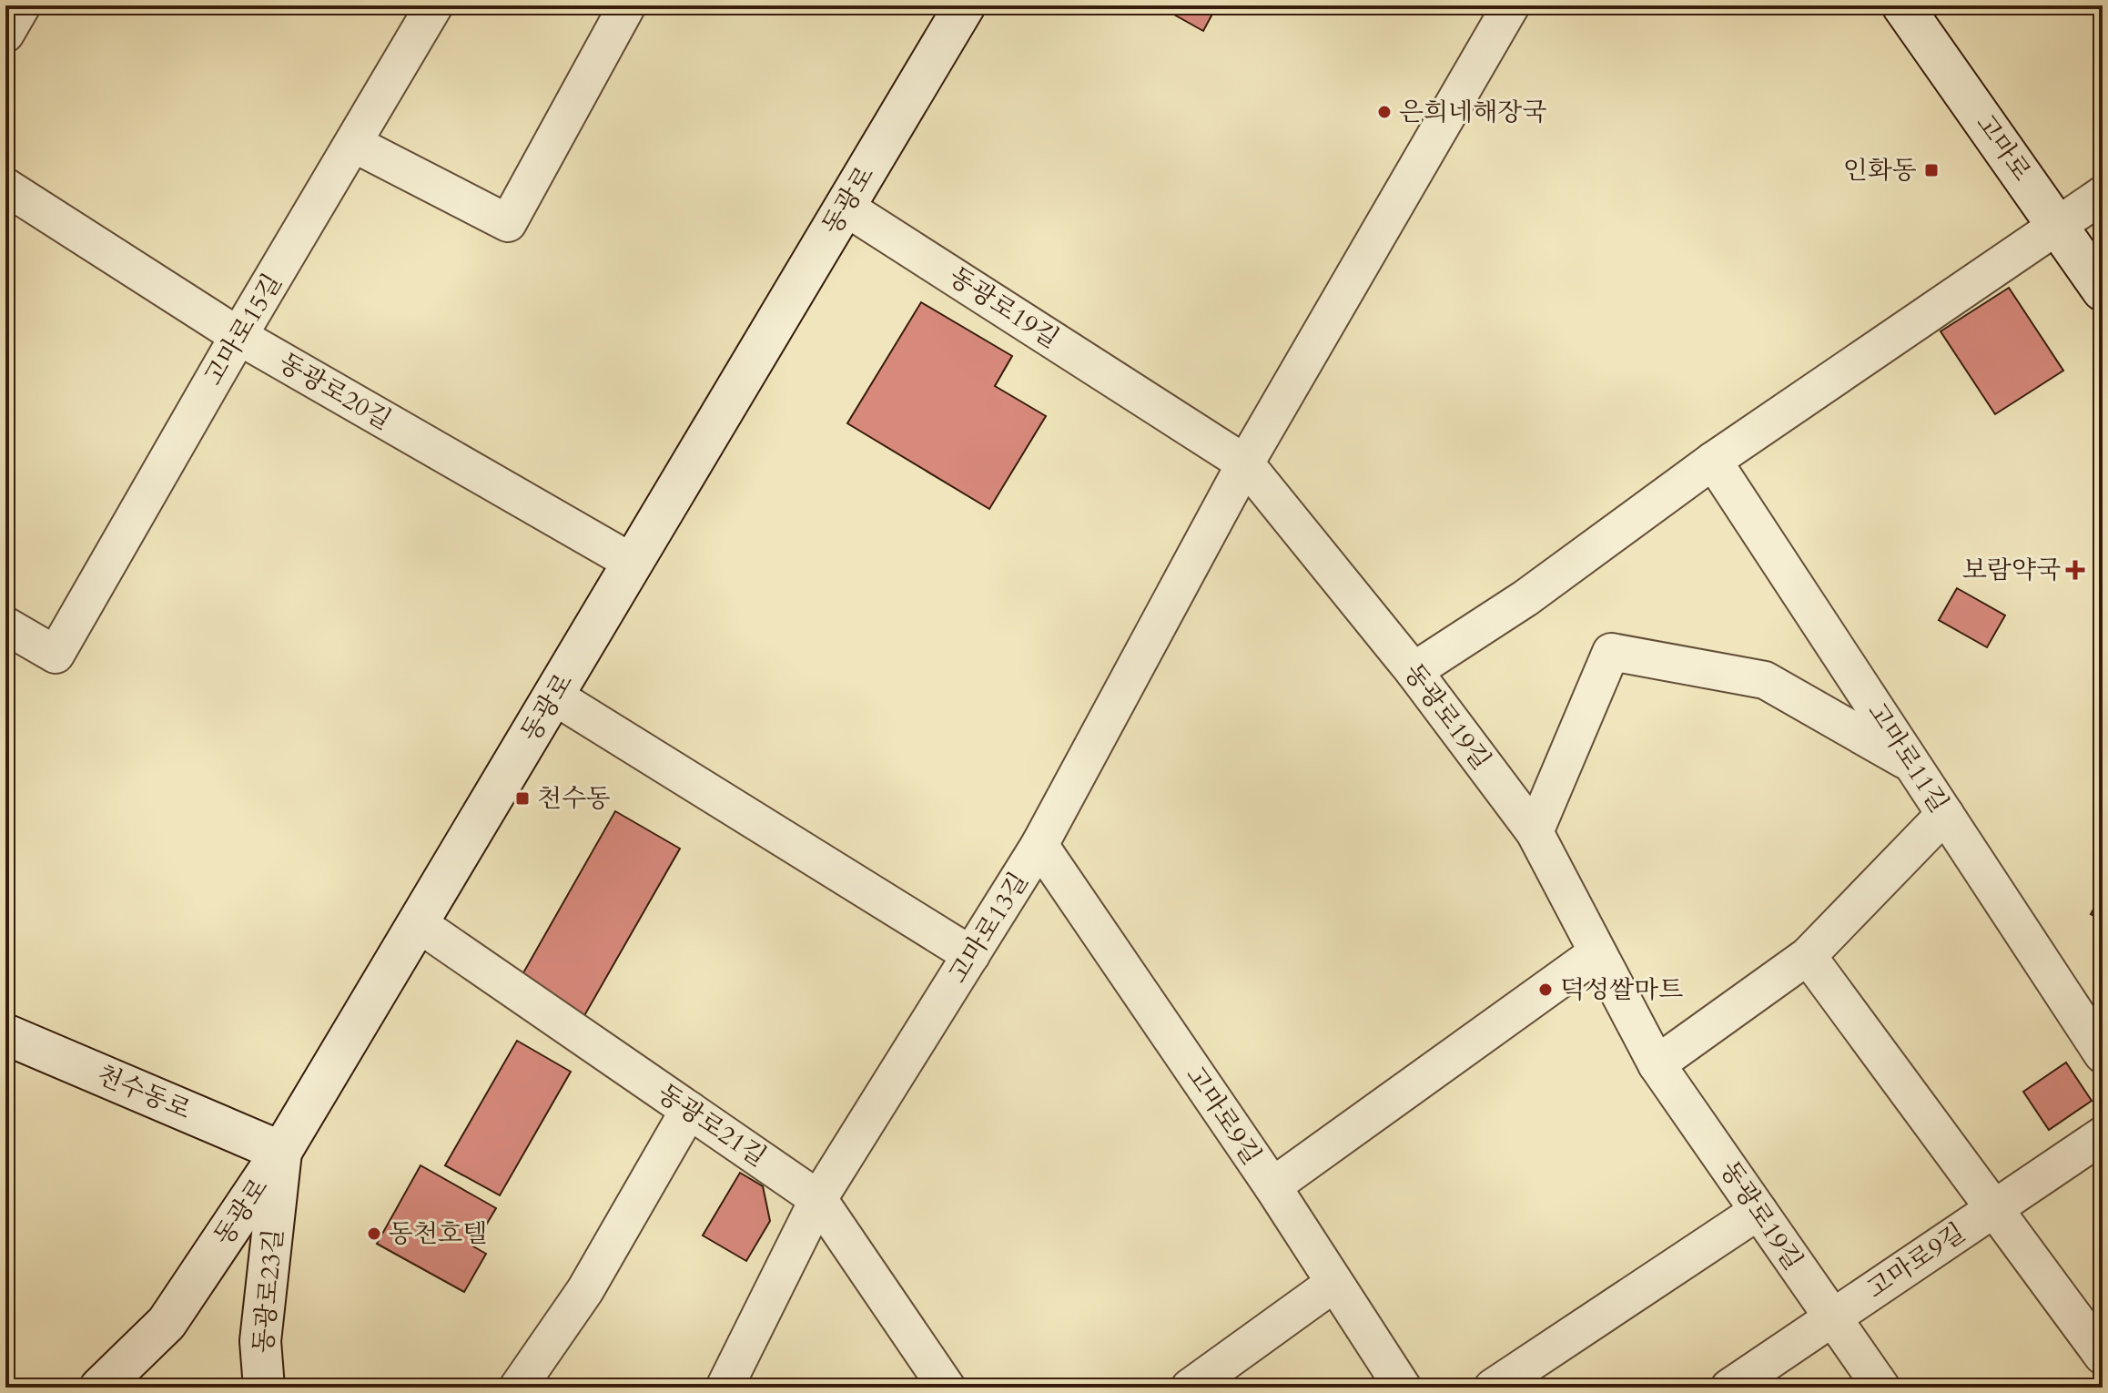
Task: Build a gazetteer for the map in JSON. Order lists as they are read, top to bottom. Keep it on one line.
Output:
{"streets":{"main road":["고마로","동광로","천수동로","동광로23길"],"street":["동광로19길","고마로15길","동광로20길","고마로11길","고마로13길","고마로9길","동광로21길"]},"crossings":[["동광로","동광로19길"],["동광로","동광로20길"],["동광로","천수동로"],["동광로","동광로21길"],["동광로","동광로23길"],["동광로19길","고마로13길"],["동광로19길","고마로9길"],["고마로15길","동광로20길"],["고마로13길","고마로9길"],["고마로13길","동광로21길"],["천수동로","동광로23길"]],"places":{"other":["은희네해장국","덕성쌀마트","동천호텔"],"transit":["인화동","천수동"],"health":["보람약국"]}}
